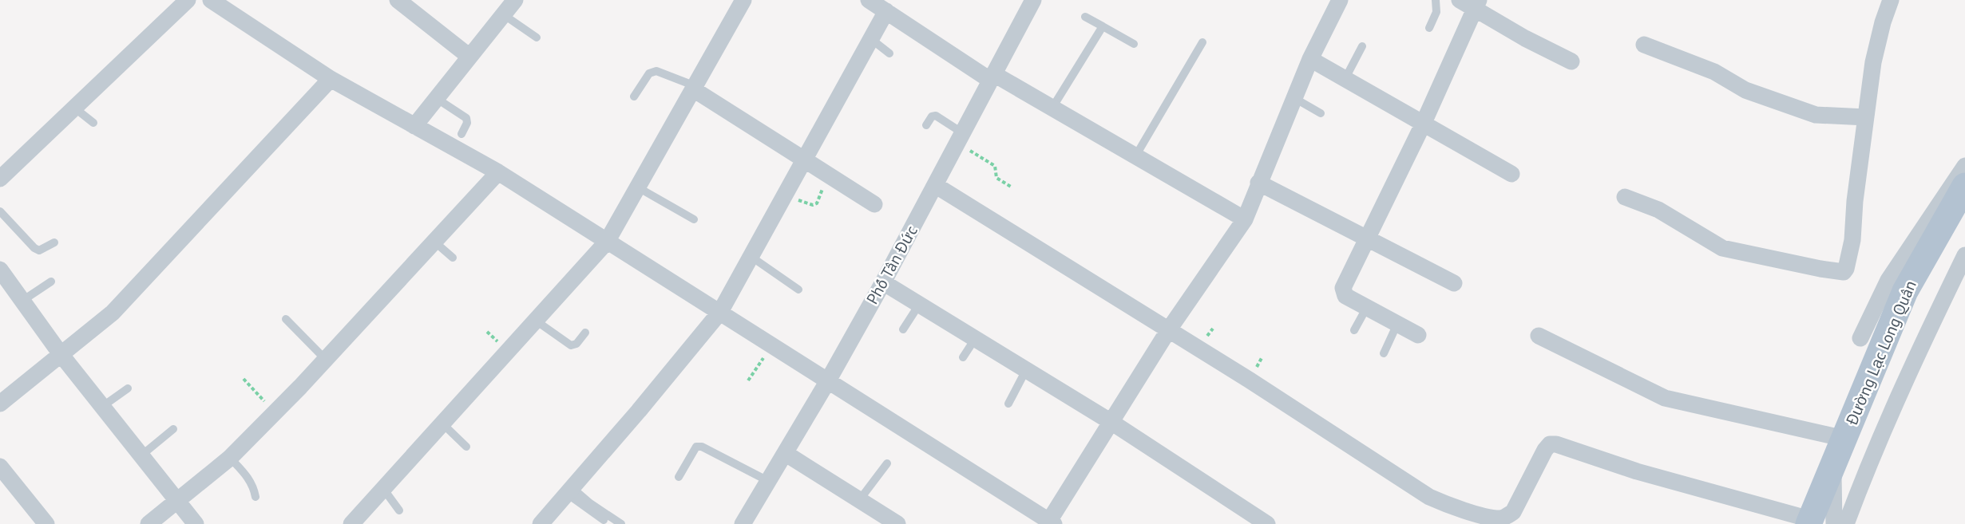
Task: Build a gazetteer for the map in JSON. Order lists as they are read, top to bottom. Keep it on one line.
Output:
{"streets":{"main road":["Đường Lạc Long Quân"],"street":["Phố Tân Đức"]}}
